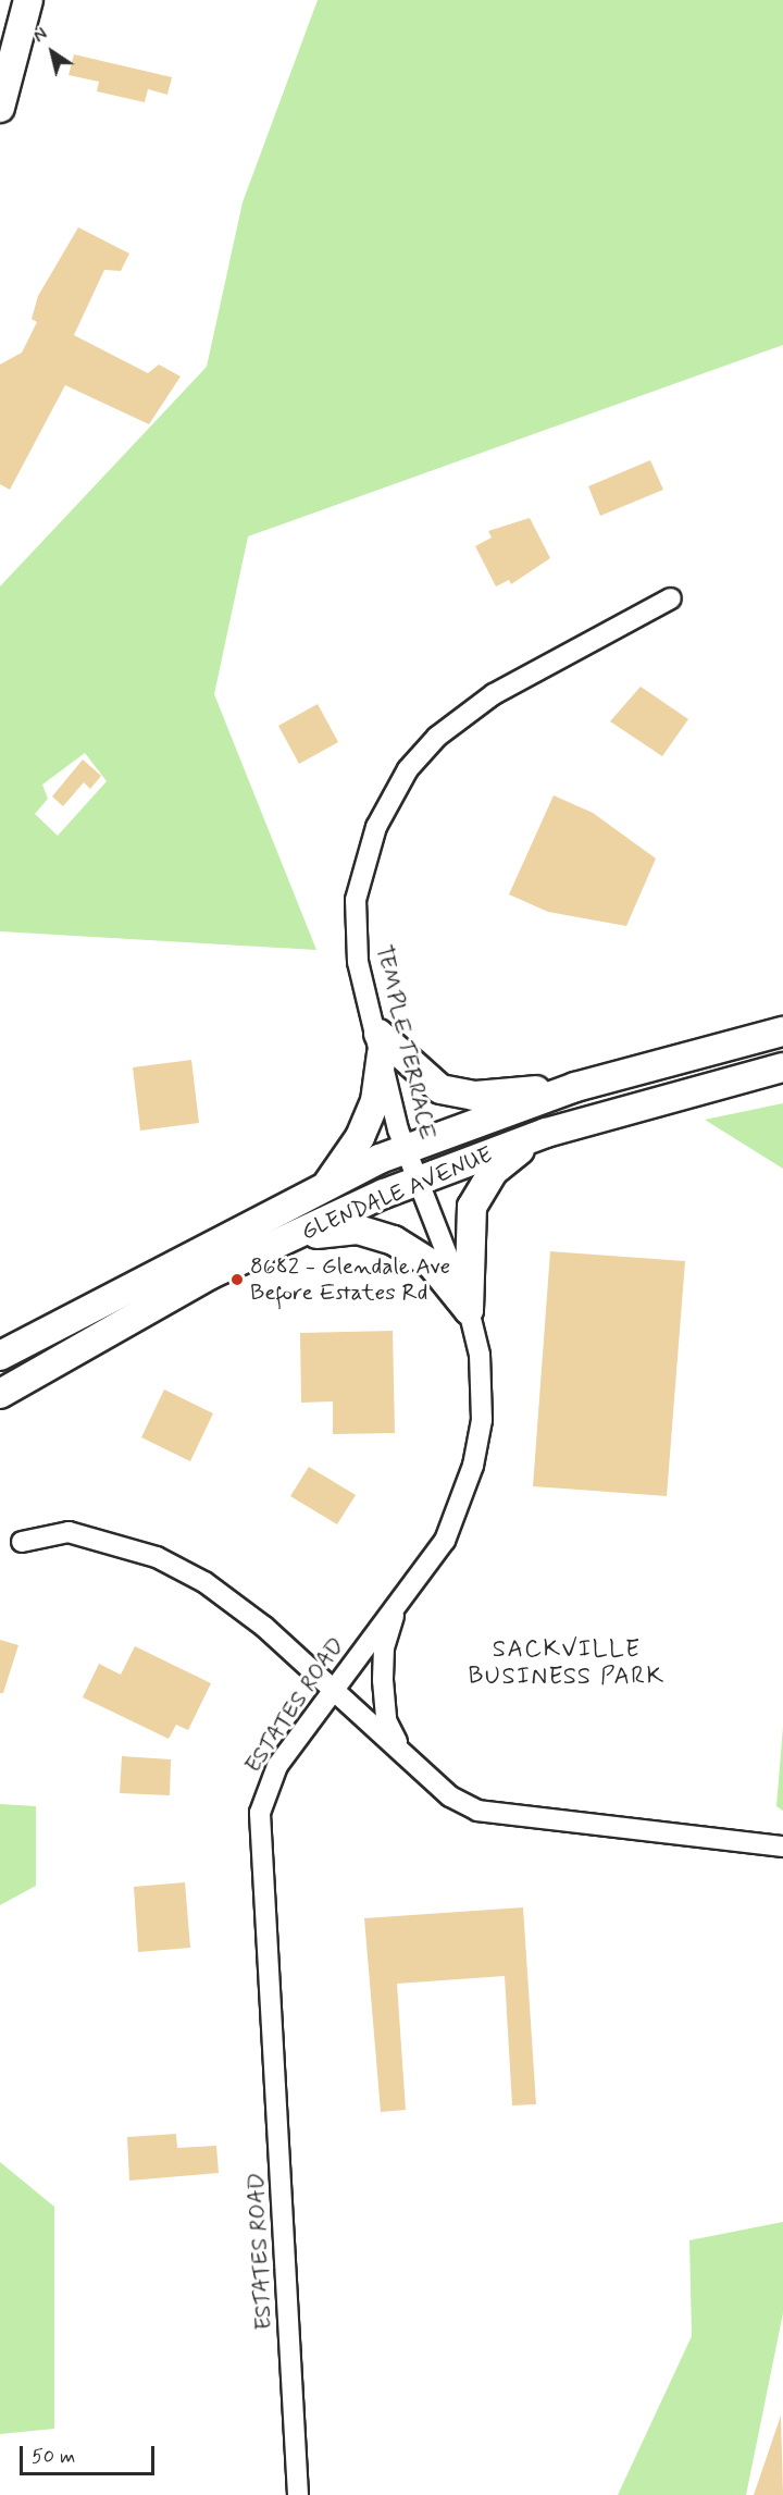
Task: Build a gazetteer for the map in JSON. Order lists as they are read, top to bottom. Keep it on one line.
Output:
{"streets":{"main road":["GLENDALE AVENUE"],"street":["TEMPLE TERRACE","ESTATES ROAD"]},"crossings":[["TEMPLE TERRACE","GLENDALE AVENUE"],["TEMPLE TERRACE","ESTATES ROAD"],["GLENDALE AVENUE","ESTATES ROAD"]],"districts":["SACKVILLE BUSINESS PARK"],"places":["8682 - Glendale Ave Before Estates Rd"],"scale_bar":"50 m","north":"top left"}
